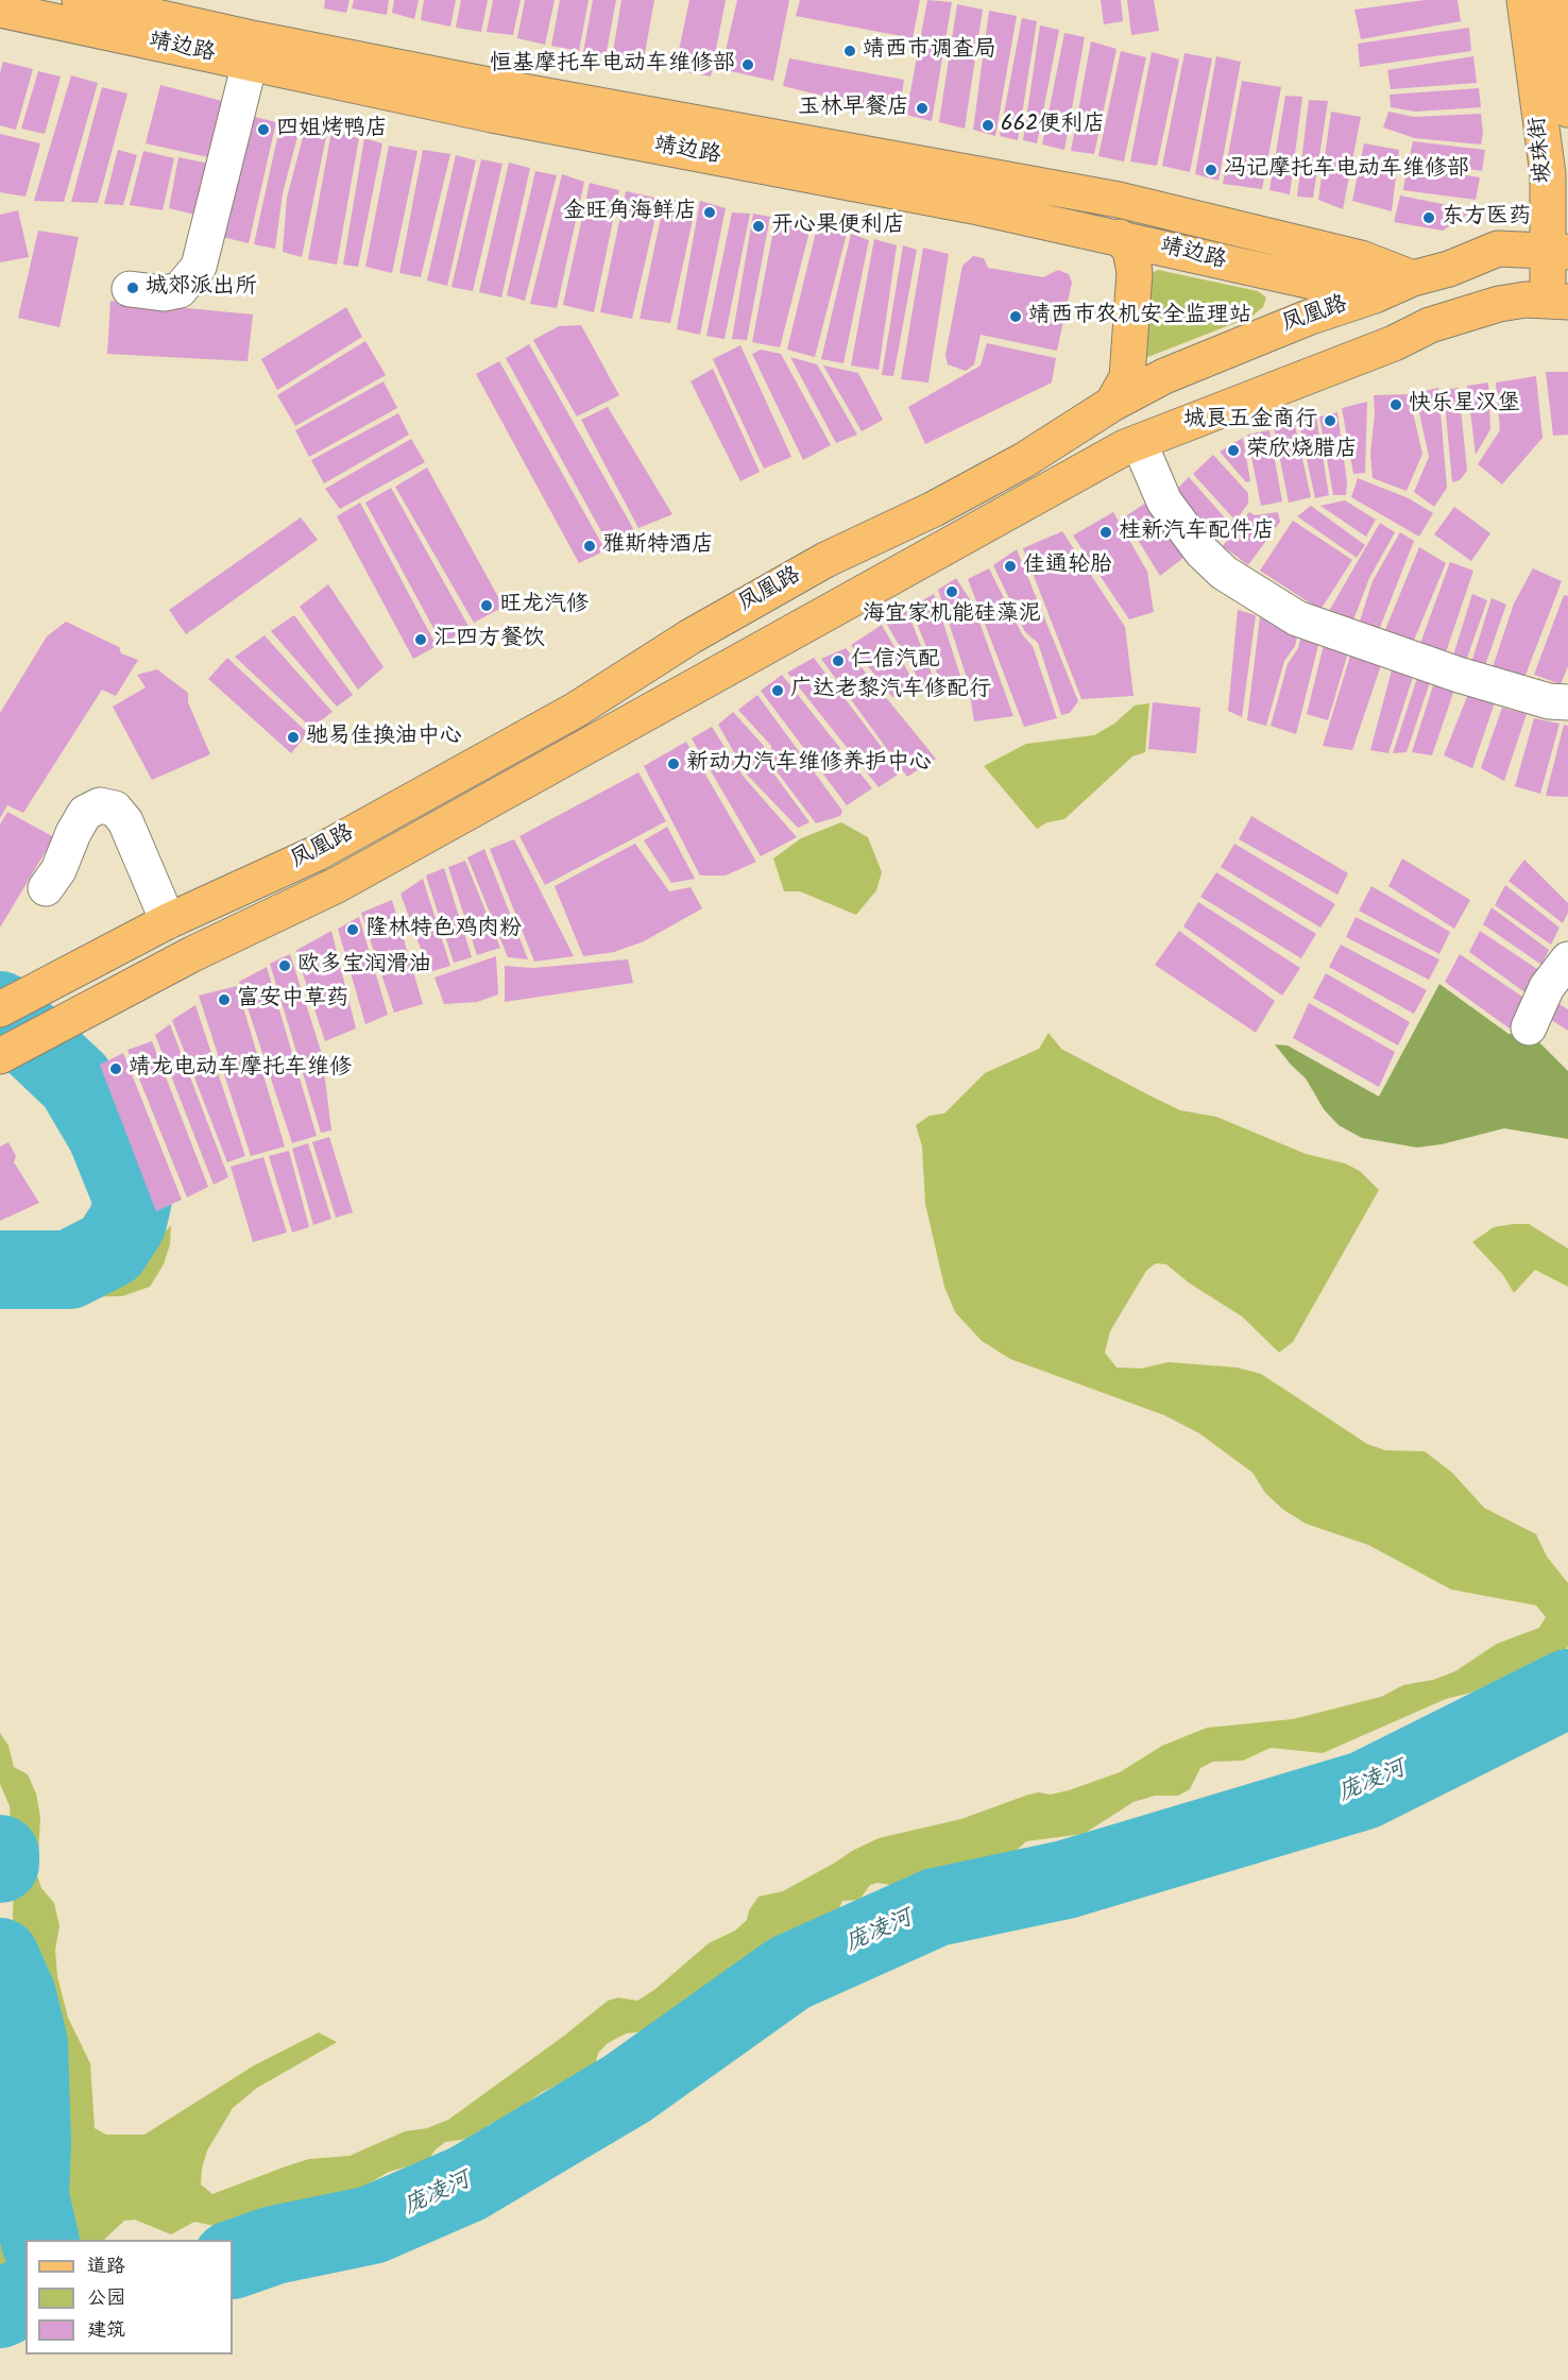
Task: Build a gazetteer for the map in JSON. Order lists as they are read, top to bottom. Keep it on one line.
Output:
{"streets":{"main road":["靖边路","坡珠街","凤凰路"]},"crossings":[["靖边路","凤凰路"],["坡珠街","凤凰路"]],"water":["庞凌河"],"places":["靖西市调查局","恒基摩托车电动车维修部","玉林早餐店","662便利店","四姐烤鸭店","冯记摩托车电动车维修部","金旺角海鲜店","东方医药","开心果便利店","城郊派出所","靖西市农机安全监理站","快乐星汉堡","城良五金商行","荣欣烧腊店","桂新汽车配件店","雅斯特酒店","佳通轮胎","海宜家机能硅藻泥","旺龙汽修","汇四方餐饮","仁信汽配","广达老黎汽车修配行","驰易佳换油中心","新动力汽车维修养护中心","隆林特色鸡肉粉","欧多宝润滑油","富安中草药","靖龙电动车摩托车维修"],"legend":["道路","公园","建筑"]}
